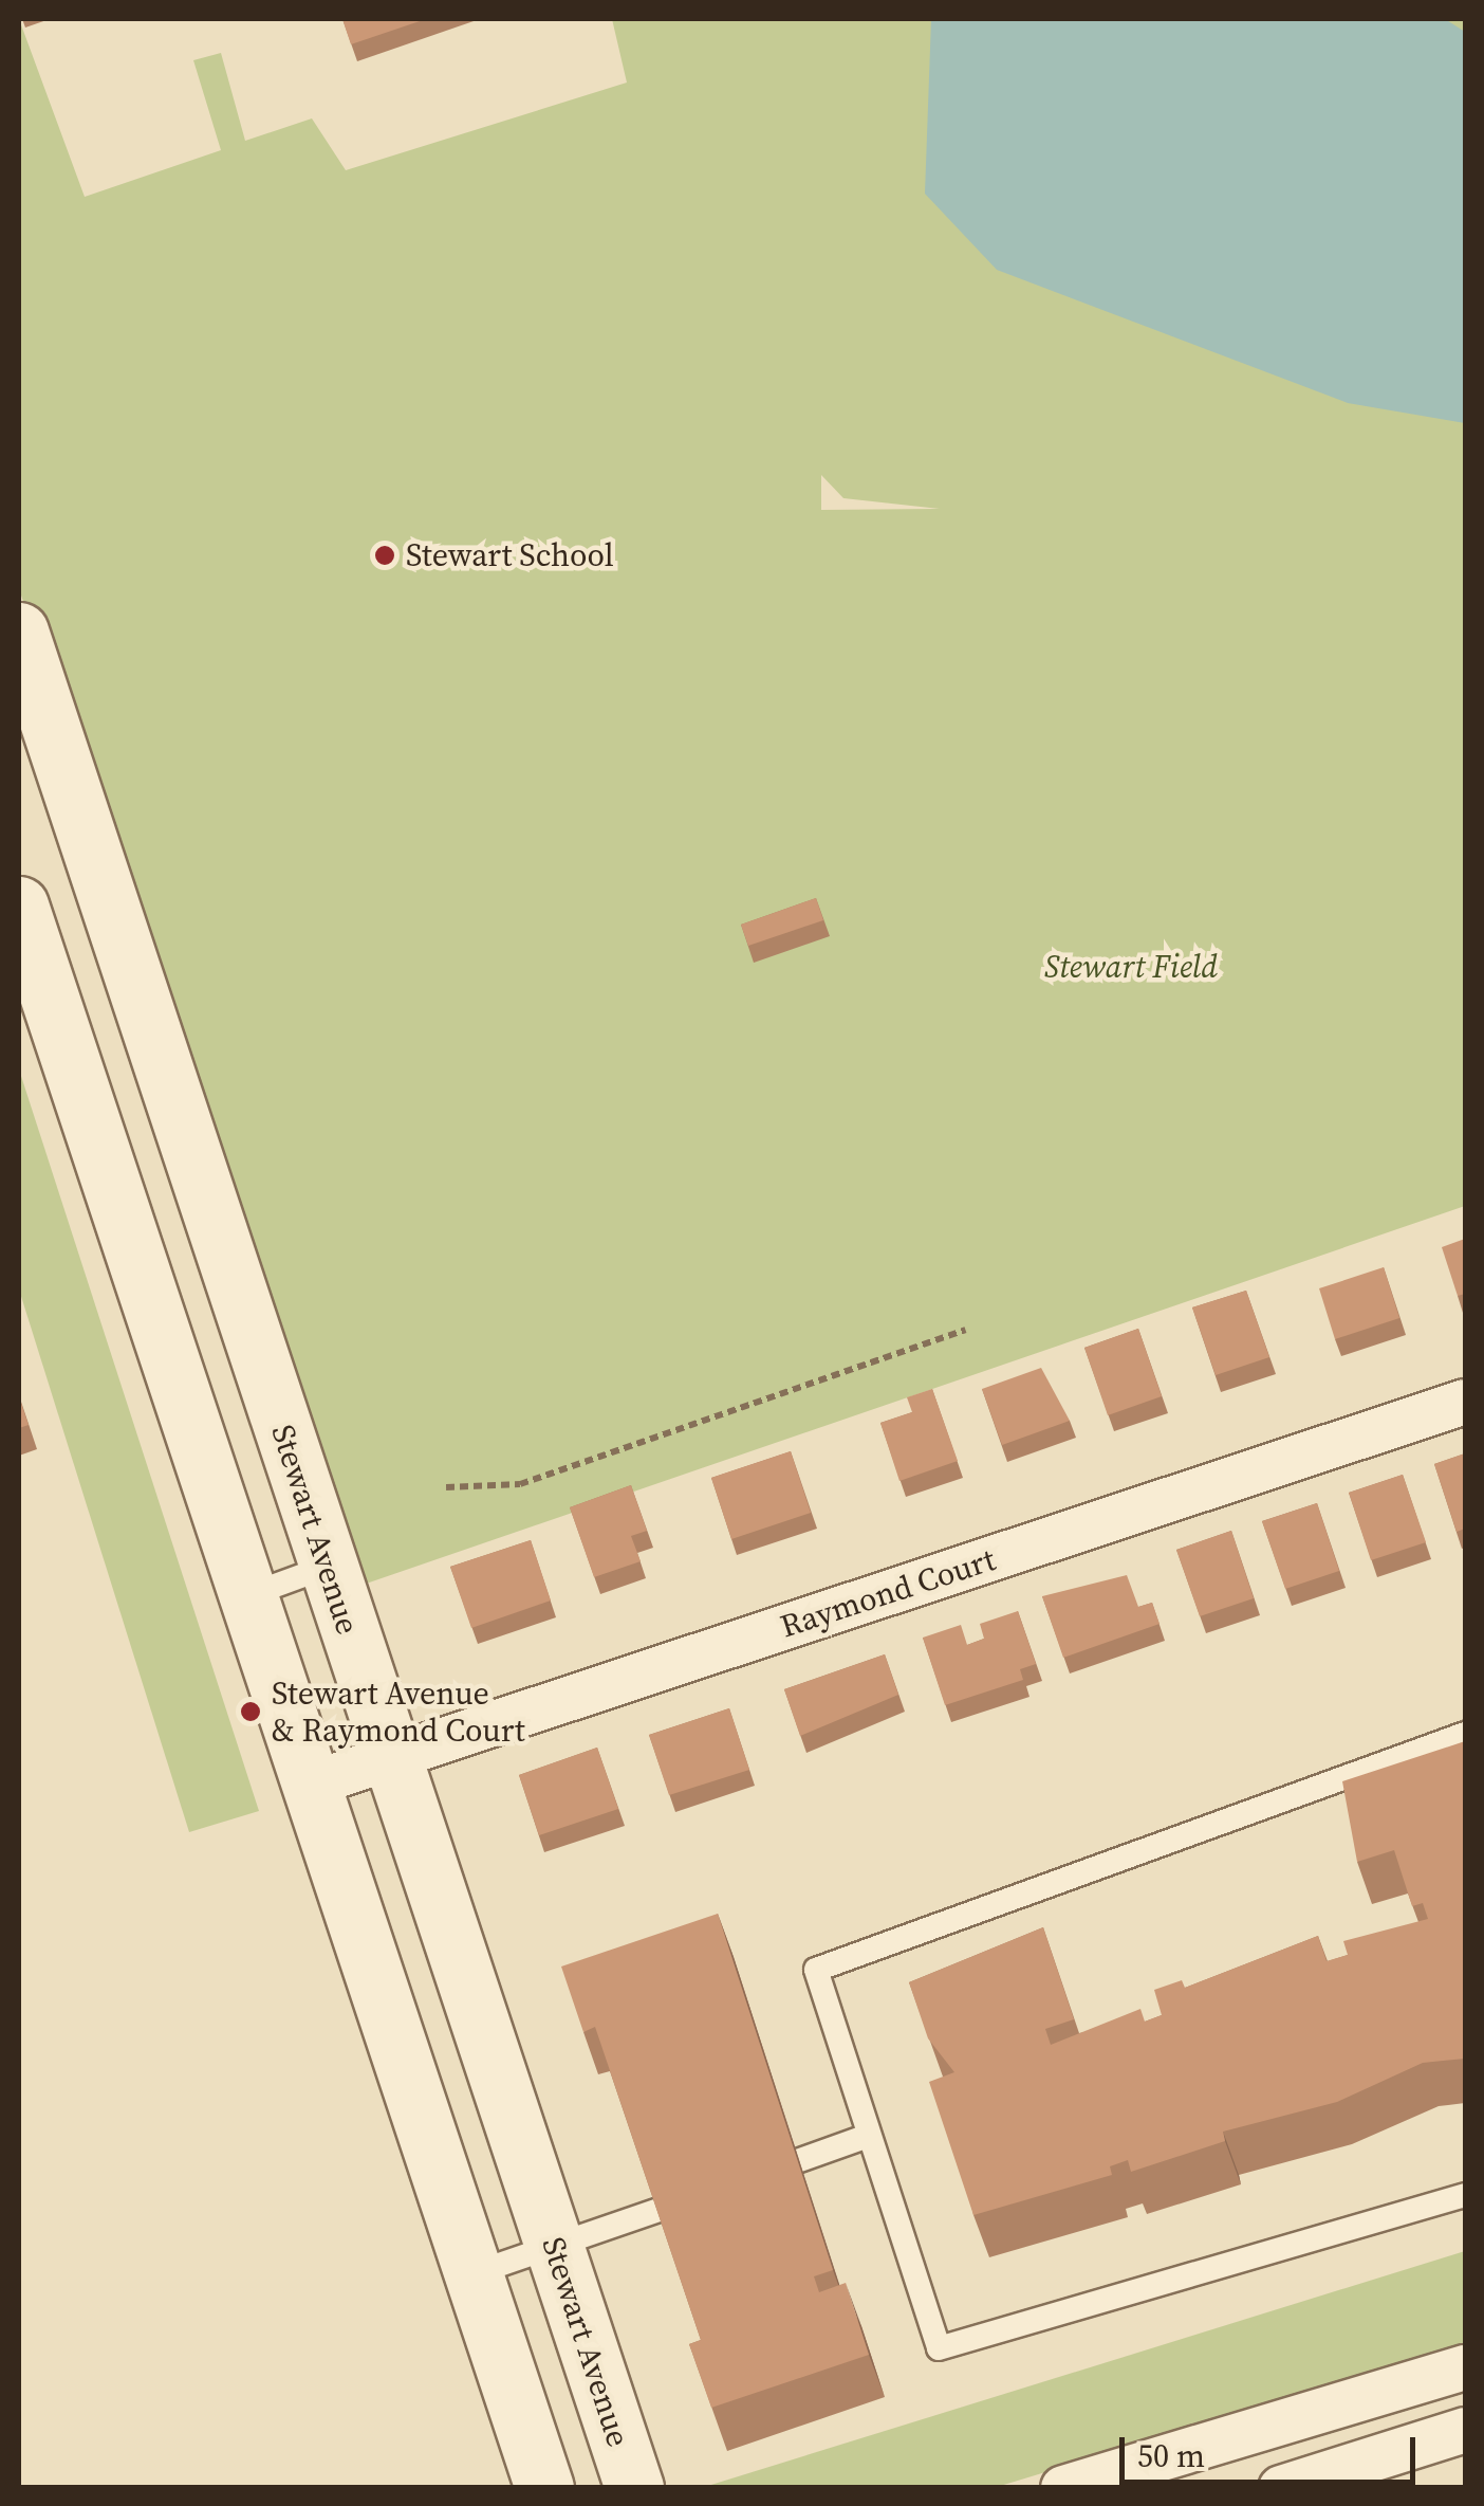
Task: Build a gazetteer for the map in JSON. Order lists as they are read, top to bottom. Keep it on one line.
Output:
{"streets":{"main road":["Stewart Avenue"],"street":["Raymond Court"]},"crossings":[["Stewart Avenue","Raymond Court"]],"parks":["Stewart Field"],"places":["Stewart School","Stewart Avenue & Raymond Court"],"scale_bar":"50 m"}
